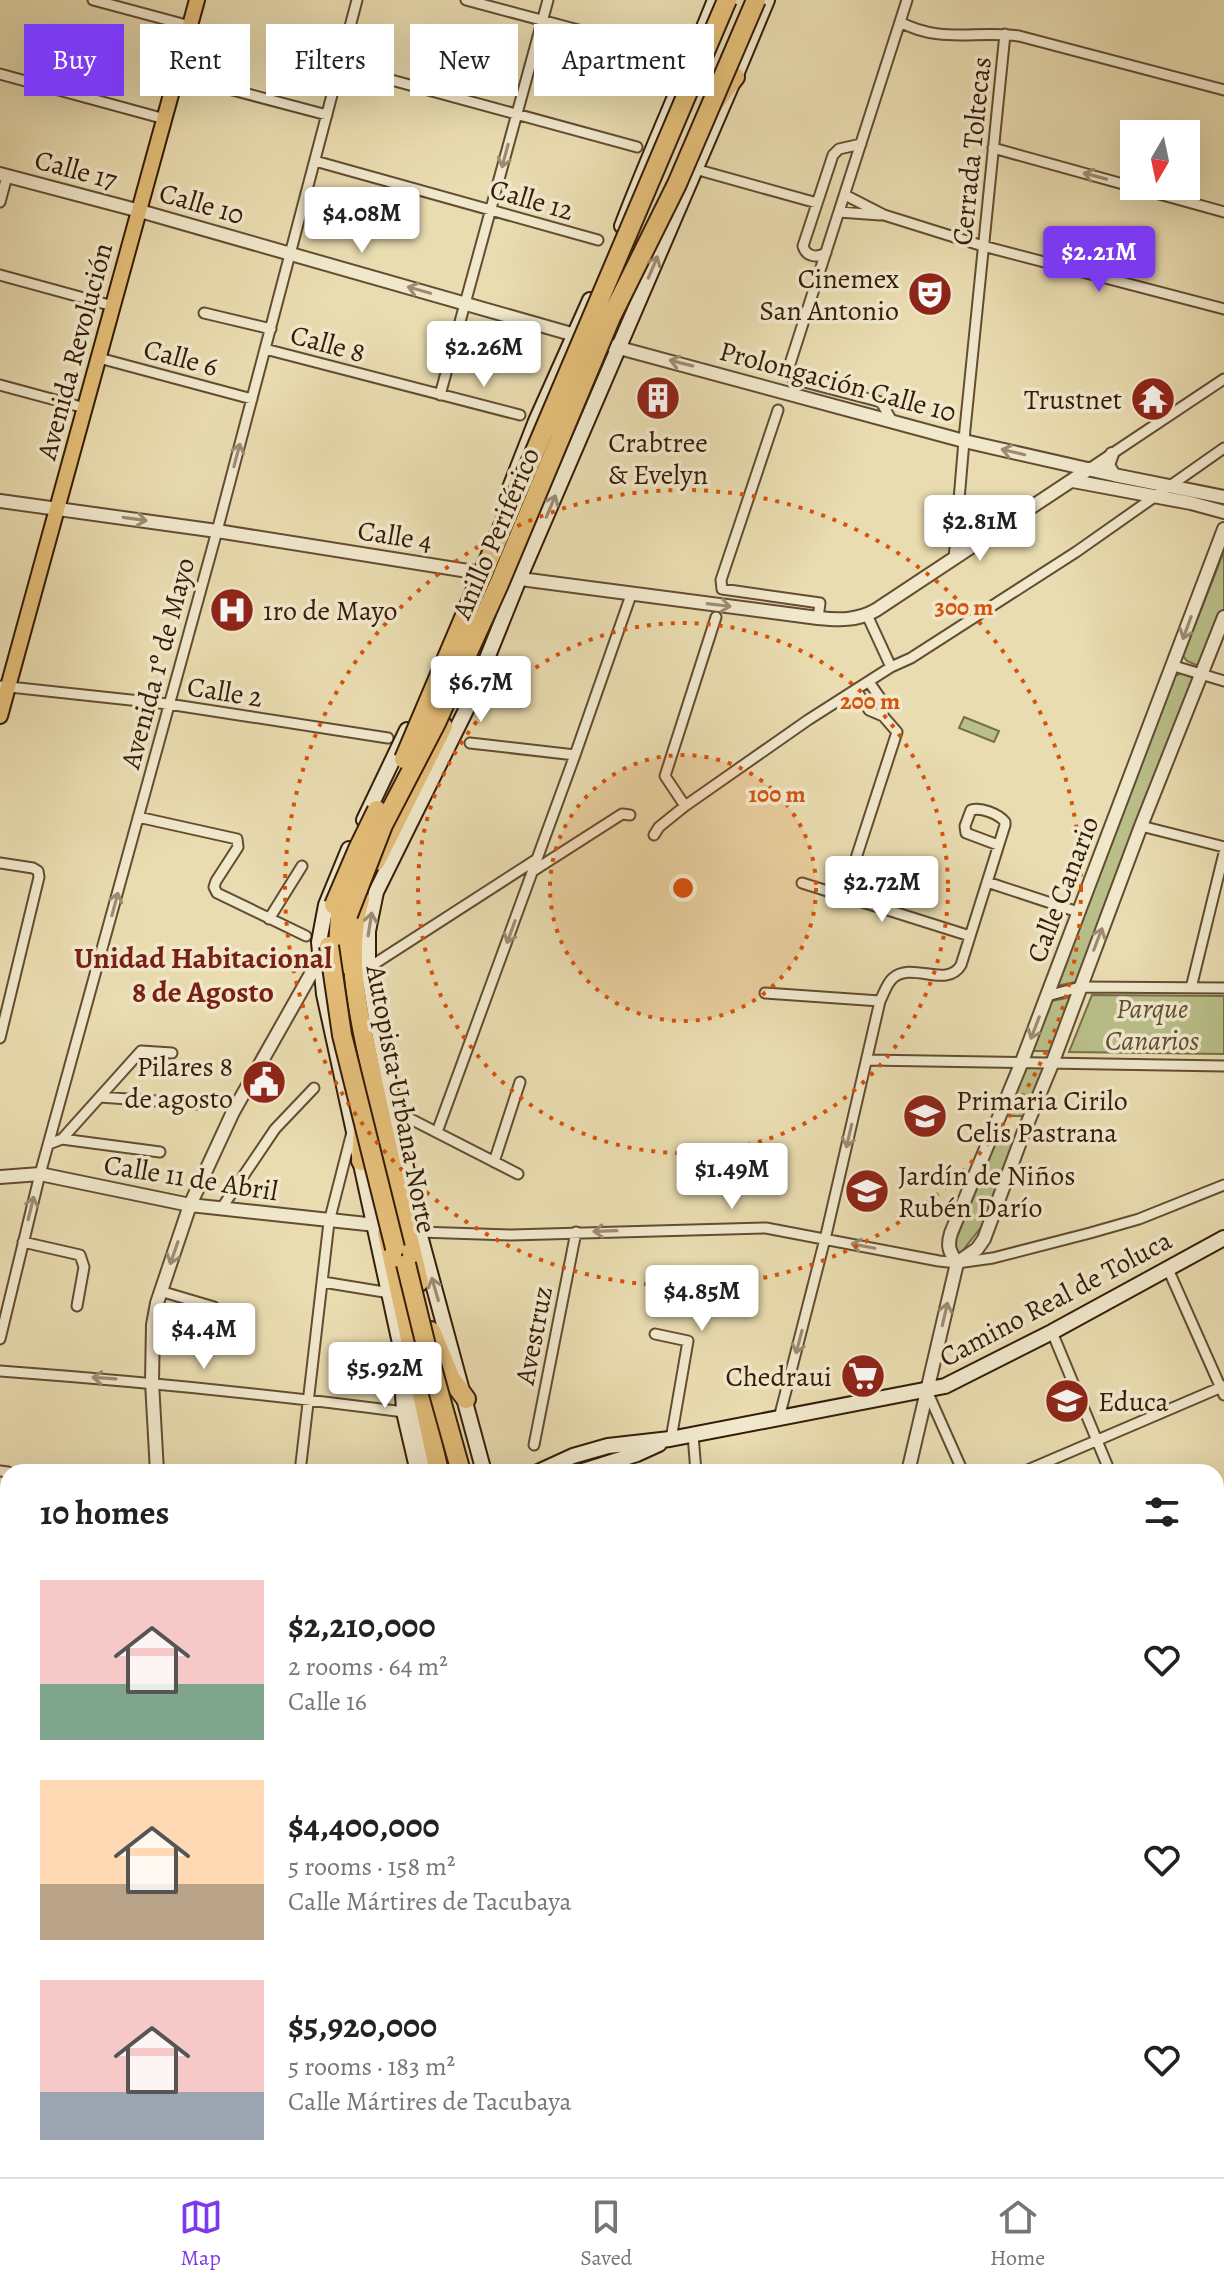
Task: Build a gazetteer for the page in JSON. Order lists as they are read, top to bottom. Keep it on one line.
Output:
{"streets":{"highway":["Anillo Periférico","Autopista Urbana Norte"],"main road":["Avenida Revolución","Camino Real de Toluca"],"street":["Cerrada Toltecas","Calle 17","Calle 12","Calle 10","Calle 8","Calle 6","Prolongación Calle 10","Calle 4","Avenida 1º de Mayo","Calle 2","Calle Canario","Calle 11 de Abril","Avestruz"]},"crossings":[["Cerrada Toltecas","Prolongación Calle 10"],["Calle 17","Calle 10"],["Calle 17","Avenida Revolución"],["Calle 12","Avenida 1º de Mayo"],["Calle 10","Avenida Revolución"],["Calle 10","Prolongación Calle 10"],["Calle 10","Anillo Periférico"],["Calle 10","Avenida 1º de Mayo"],["Calle 8","Avenida 1º de Mayo"],["Avenida Revolución","Calle 6"],["Avenida Revolución","Calle 4"],["Avenida Revolución","Calle 2"],["Calle 6","Avenida 1º de Mayo"],["Prolongación Calle 10","Anillo Periférico"],["Anillo Periférico","Calle 4"],["Anillo Periférico","Autopista Urbana Norte"],["Calle 4","Avenida 1º de Mayo"],["Avenida 1º de Mayo","Calle 2"],["Avenida 1º de Mayo","Calle 11 de Abril"],["Calle Canario","Camino Real de Toluca"]],"one_way":["Calle 10","Prolongación Calle 10","Calle 4","Avenida 1º de Mayo"],"districts":["Unidad Habitacional 8 de Agosto"],"parks":["Parque Canarios"],"places":{"theatre":["Cinemex San Antonio"],"building":["Crabtree & Evelyn"],"temple":["Trustnet"],"hospital":["1ro de Mayo"],"public building":["Pilares 8 de agosto"],"school or university":["Primaria Cirilo Celis Pastrana","Jardín de Niños Rubén Darío","Educa"],"supermarket":["Chedraui"]},"north":"bottom","page":{"chip":["Buy","Rent","Filters","New","Apartment"],"price":["$4.08M","$2.21M","$2.26M","$2.81M","$6.7M","$2.72M","$1.49M","$4.85M","$4.4M","$5.92M"],"heading":"10 homes","list":[{"name":"$2,210,000","note":"2 rooms · 64 m² · Calle 16"},{"name":"$4,400,000","note":"5 rooms · 158 m² · Calle Mártires de Tacubaya"},{"name":"$5,920,000","note":"5 rooms · 183 m² · Calle Mártires de Tacubaya"}],"tabs":["Map","Saved","Home"]},"rings":["300 m","200 m","100 m"]}
